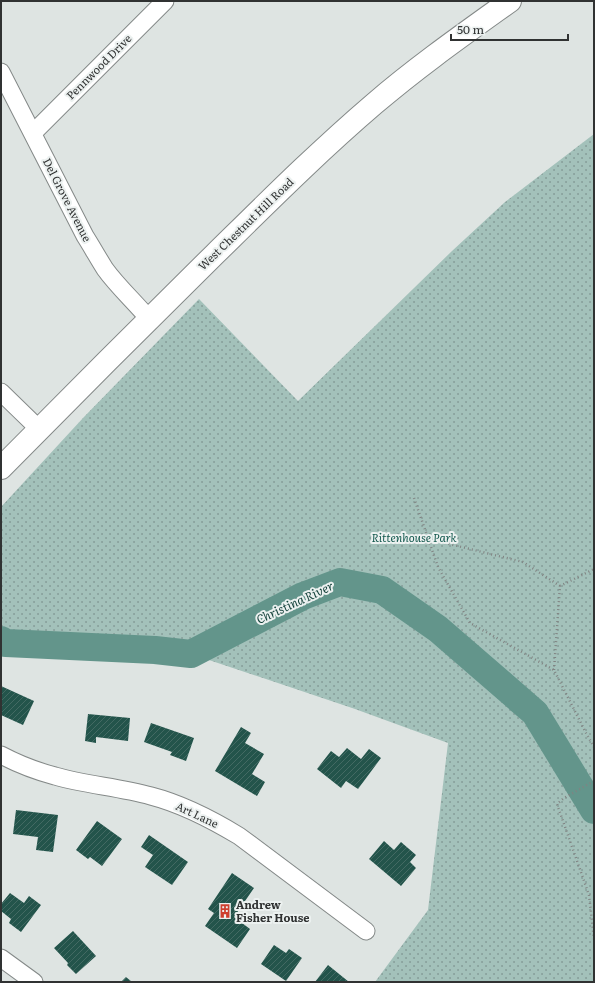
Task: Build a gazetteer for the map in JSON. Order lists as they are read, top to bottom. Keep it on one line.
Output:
{"streets":{"street":["Pennwood Drive","Del Grove Avenue","West Chestnut Hill Road","Art Lane"]},"crossings":[["Pennwood Drive","Del Grove Avenue"],["Del Grove Avenue","West Chestnut Hill Road"]],"water":["Christina River"],"parks":["Rittenhouse Park"],"places":{"building":["Andrew Fisher House"]},"scale_bar":"50 m"}
